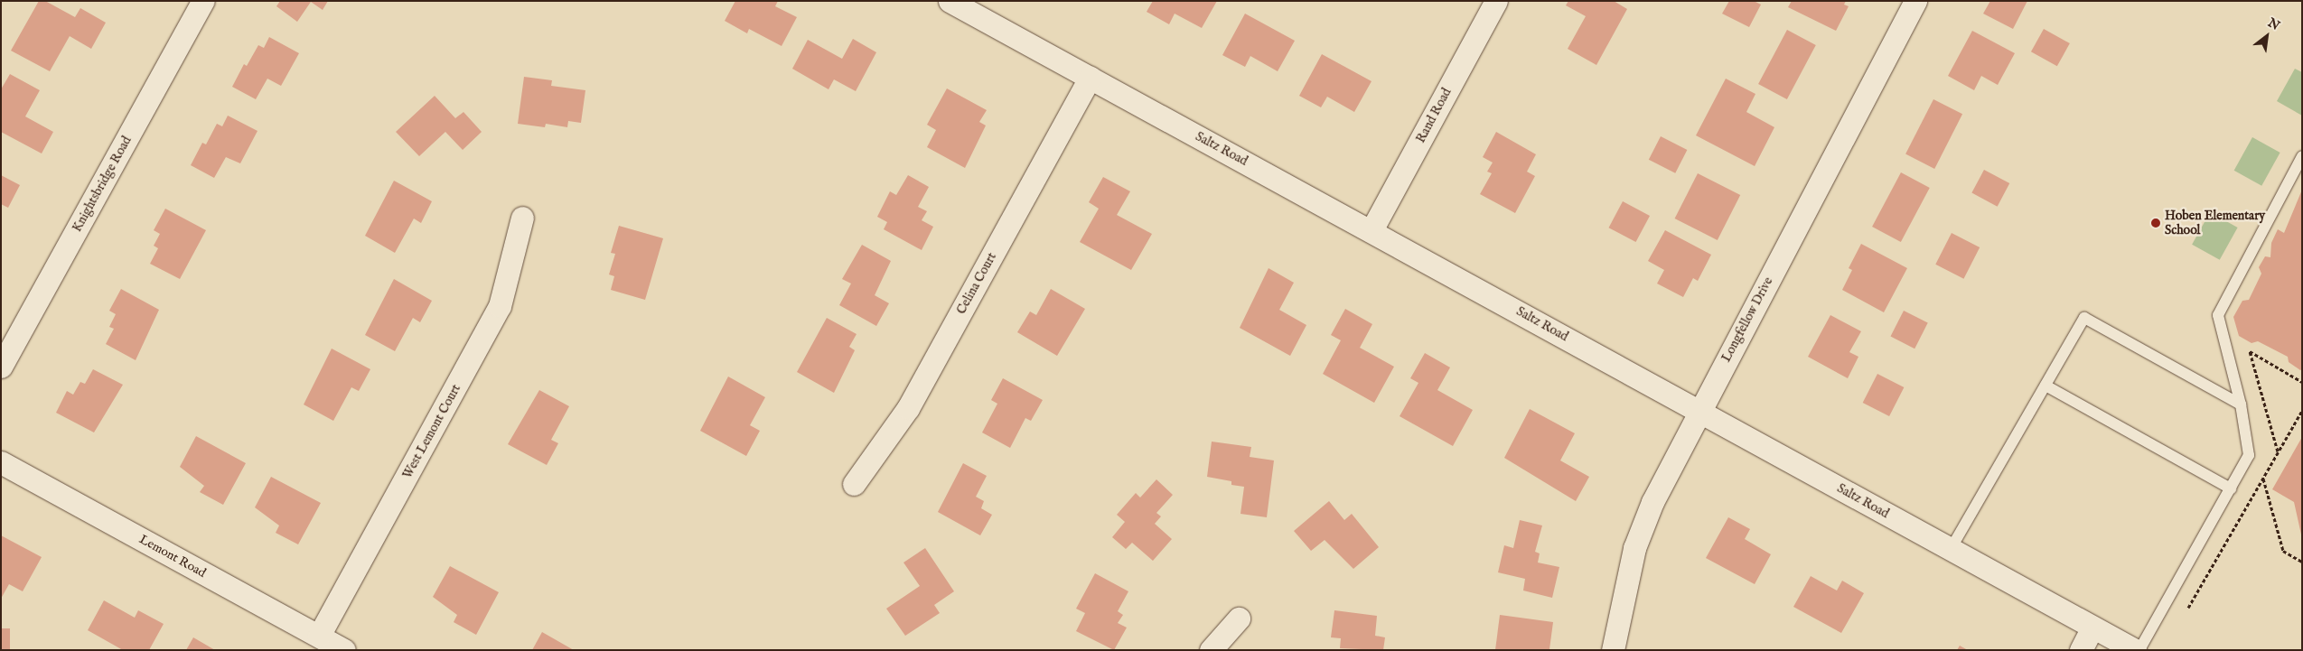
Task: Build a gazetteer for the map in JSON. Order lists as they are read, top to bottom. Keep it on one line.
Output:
{"streets":{"street":["Rand Road","Saltz Road","Knightsbridge Road","Celina Court","Longfellow Drive","West Lemont Court","Lemont Road"]},"crossings":[["Rand Road","Saltz Road"],["Saltz Road","Celina Court"],["Saltz Road","Longfellow Drive"],["West Lemont Court","Lemont Road"]],"places":["Hoben Elementary School"],"north":"top right"}
